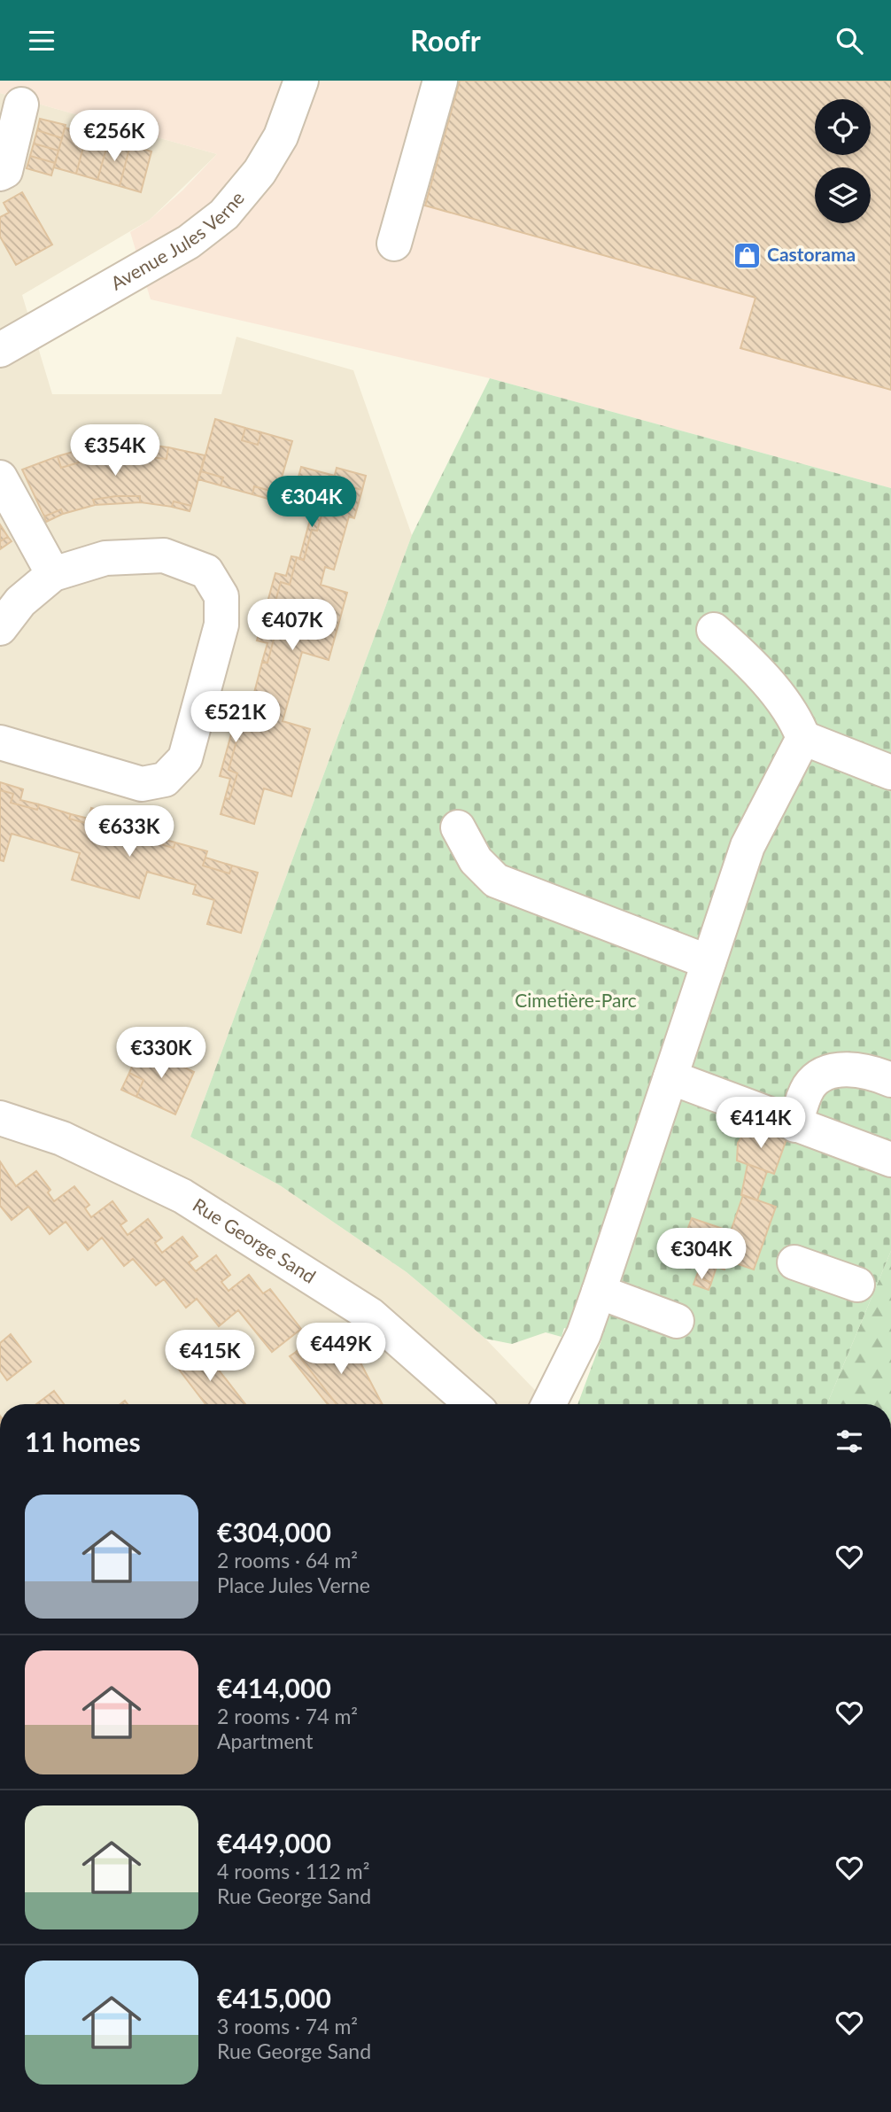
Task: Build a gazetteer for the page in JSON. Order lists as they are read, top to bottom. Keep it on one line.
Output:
{"streets":{"street":["Avenue Jules Verne","Rue George Sand"]},"parks":["Cimetière-Parc"],"places":{"shop":["Castorama"]},"page":{"header":"Roofr","price":["€256K","€354K","€304K","€407K","€521K","€633K","€330K","€414K","€304K","€449K","€415K"],"heading":"11 homes","list":[{"name":"€304,000","note":"2 rooms · 64 m² · Place Jules Verne"},{"name":"€414,000","note":"2 rooms · 74 m² · Apartment"},{"name":"€449,000","note":"4 rooms · 112 m² · Rue George Sand"},{"name":"€415,000","note":"3 rooms · 74 m² · Rue George Sand"}]}}
